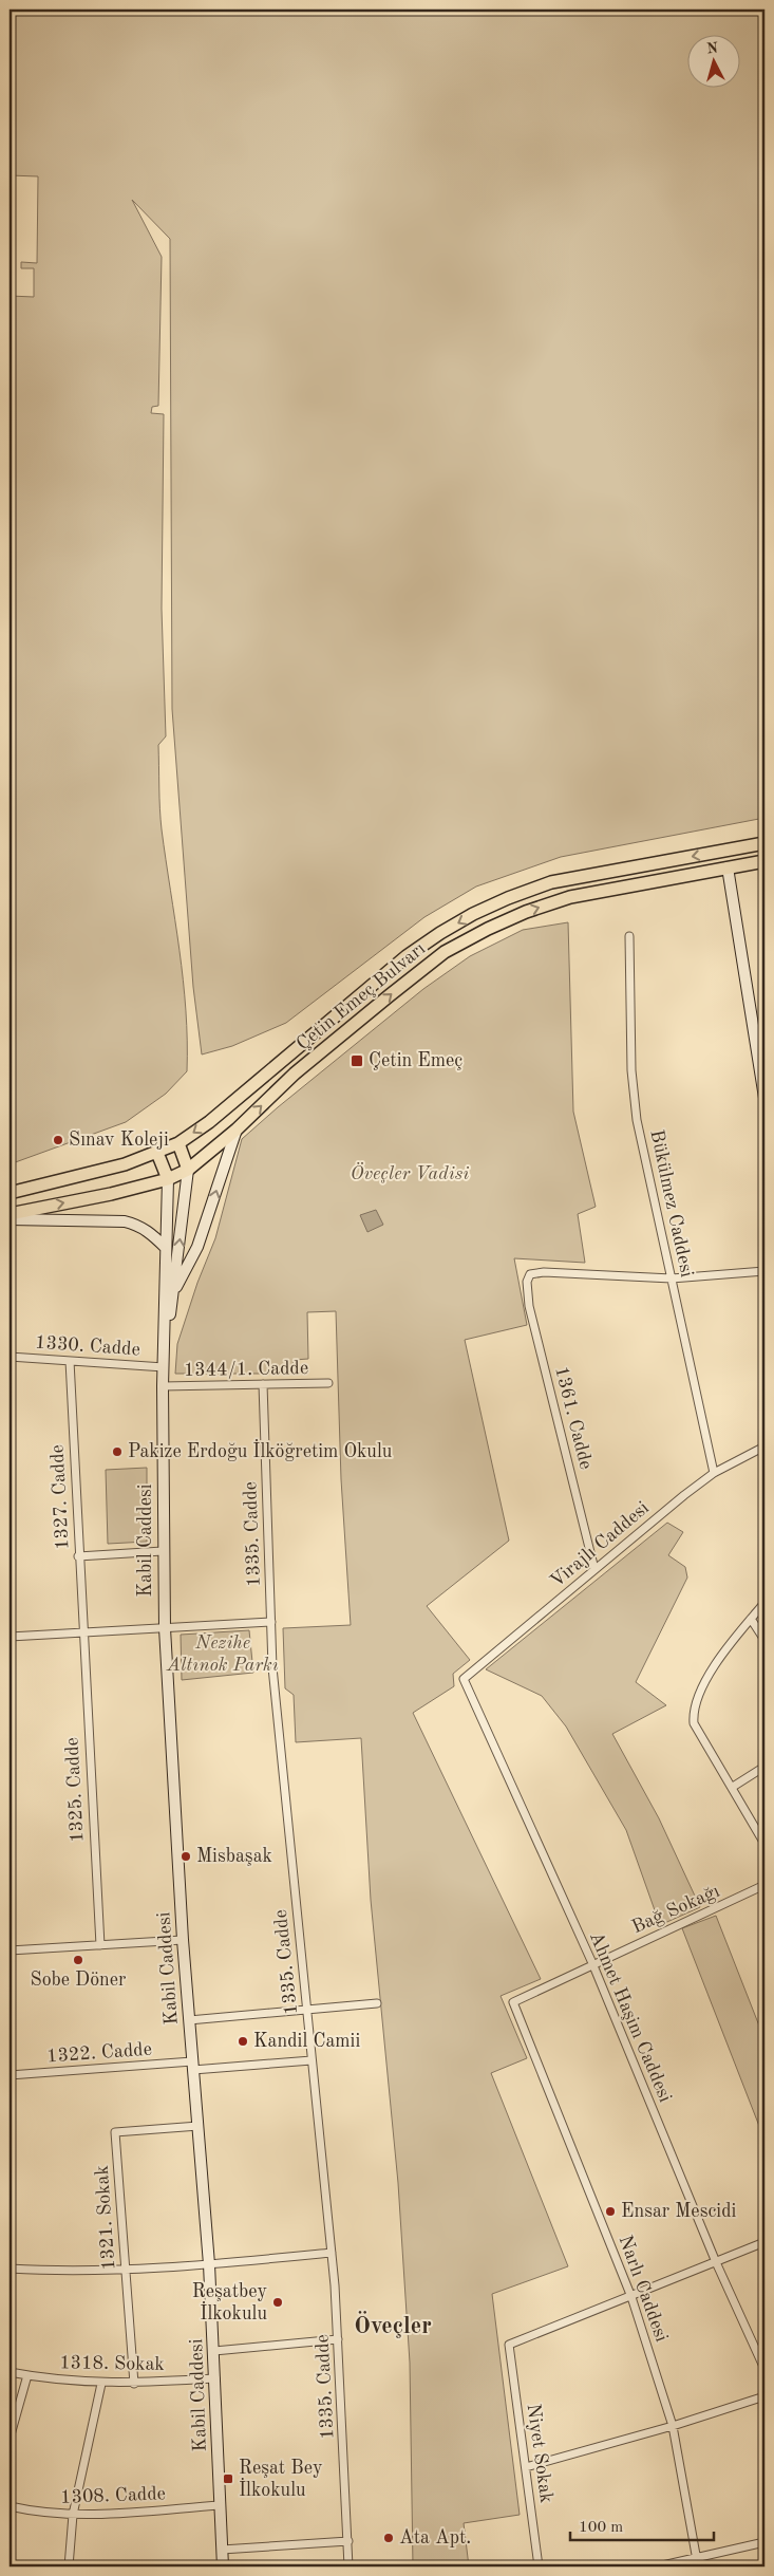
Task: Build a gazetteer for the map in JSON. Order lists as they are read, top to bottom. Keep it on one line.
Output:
{"streets":{"main road":["Çetin Emeç Bulvarı","Kabil Caddesi"],"street":["Bükülmez Caddesi","1330. Cadde","1344/1. Cadde","1361. Cadde","1327. Cadde","1335. Cadde","Virajlı Caddesi","1325. Cadde","Bağ Sokağı","Ahmet Haşim Caddesi","1322. Cadde","1321. Sokak","Narlı Caddesi","1318. Sokak","Niyet Sokak","1308. Cadde"]},"crossings":[["Çetin Emeç Bulvarı","Kabil Caddesi"],["Bükülmez Caddesi","1361. Cadde"],["Bükülmez Caddesi","Virajlı Caddesi"],["1330. Cadde","1327. Cadde"],["1330. Cadde","Kabil Caddesi"],["1344/1. Cadde","1335. Cadde"],["1344/1. Cadde","Kabil Caddesi"],["1361. Cadde","Virajlı Caddesi"],["1327. Cadde","1325. Cadde"],["1335. Cadde","1322. Cadde"],["Kabil Caddesi","1322. Cadde"],["Kabil Caddesi","1321. Sokak"],["Kabil Caddesi","1318. Sokak"],["Kabil Caddesi","1308. Cadde"],["Virajlı Caddesi","Ahmet Haşim Caddesi"],["Bağ Sokağı","Ahmet Haşim Caddesi"],["Bağ Sokağı","Narlı Caddesi"],["1321. Sokak","1318. Sokak"],["Narlı Caddesi","Niyet Sokak"]],"districts":["Öveçler"],"parks":["Öveçler Vadisi","Nezihe Altınok Parkı"],"places":{"transit":["Çetin Emeç","Reşat Bey İlkokulu"],"other":["Sınav Koleji","Pakize Erdoğu İlköğretim Okulu","Misbaşak","Sobe Döner","Kandil Camii","Ensar Mescidi","Reşatbey İlkokulu","Ata Apt."]},"scale_bar":"100 m","north":"top"}
